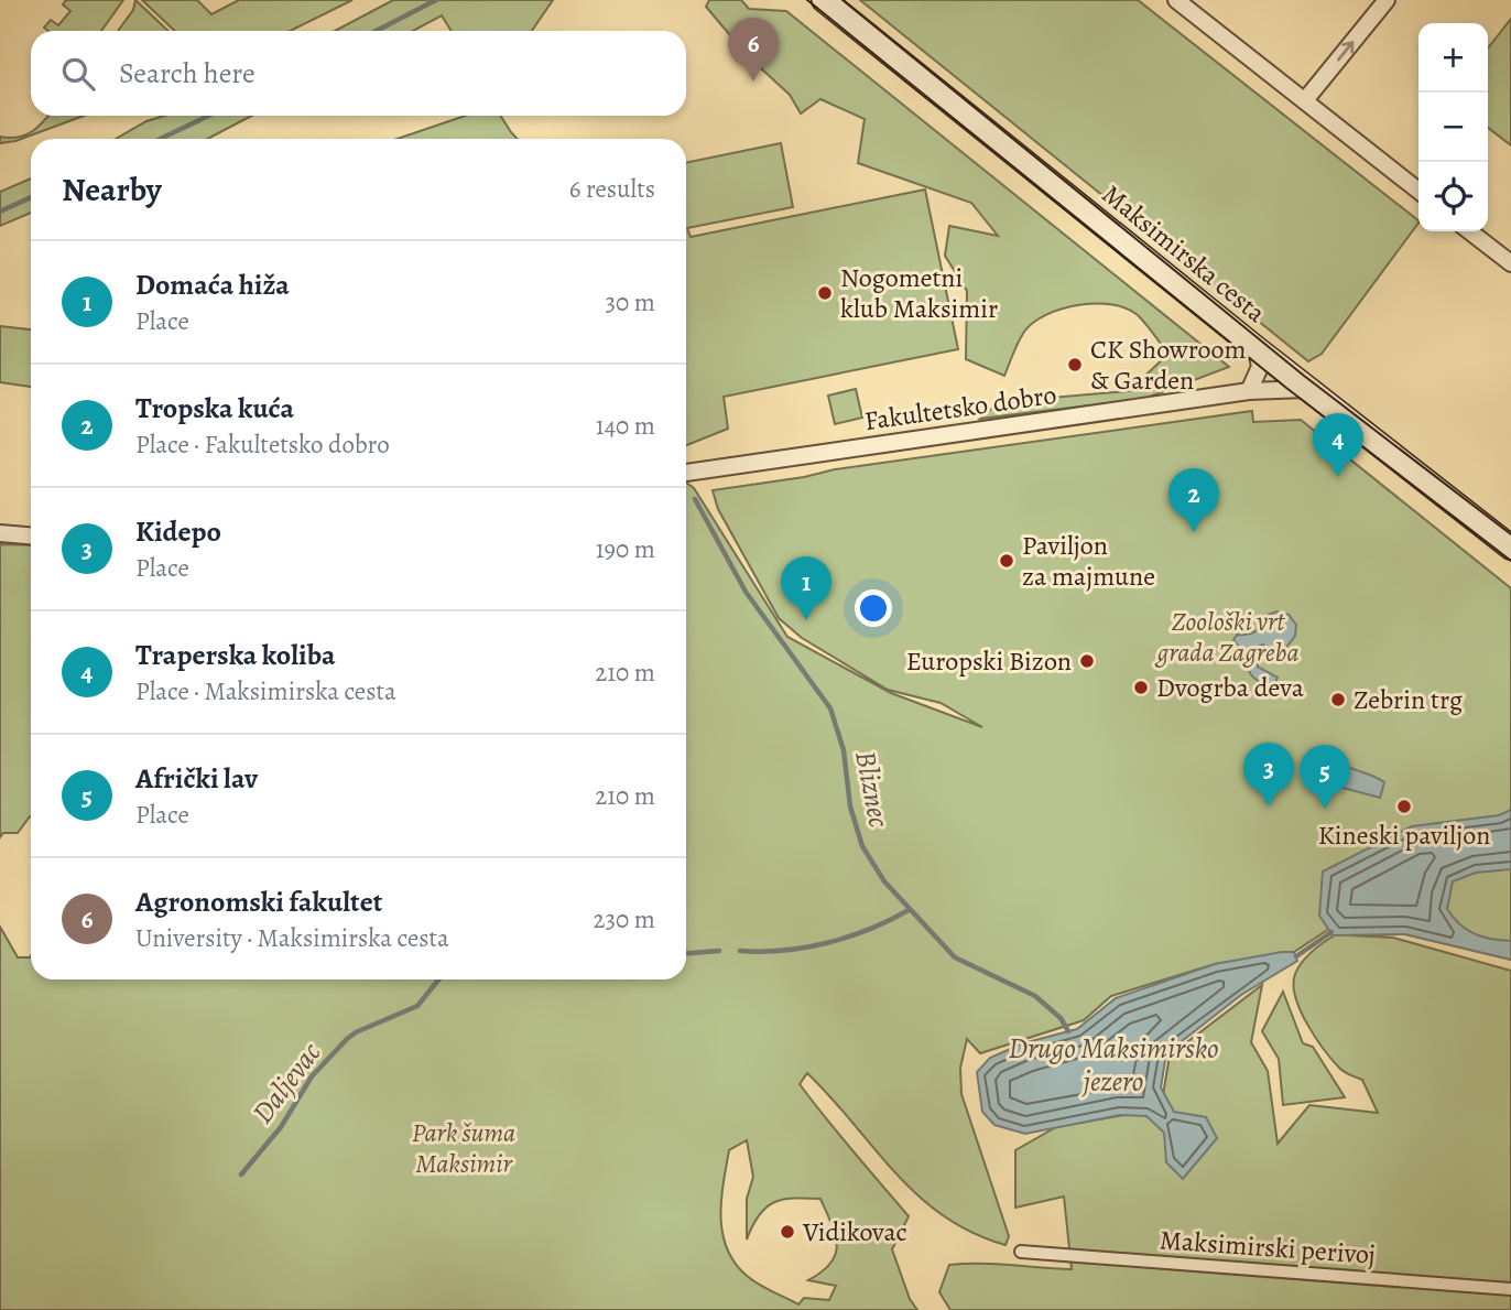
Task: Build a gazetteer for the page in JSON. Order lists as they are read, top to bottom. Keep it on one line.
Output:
{"streets":{"main road":["Maksimirska cesta"],"street":["Fakultetsko dobro","Maksimirski perivoj"]},"crossings":[["Maksimirska cesta","Fakultetsko dobro"]],"water":["Bliznec","Drugo Maksimirsko jezero","Daljevac"],"parks":["Zoološki vrt grada Zagreba","Park šuma Maksimir"],"places":["Nogometni klub Maksimir","CK Showroom & Garden","Paviljon za majmune","Europski Bizon","Dvogrba deva","Zebrin trg","Kineski paviljon","Vidikovac"],"page":{"pins":["6","4","2","1","3","5"],"map_buttons":["+","−"],"search":"Search here","heading":["Nearby","6 results"],"list":[{"mark":"1","name":"Domaća hiža","note":"Place","value":"30 m"},{"mark":"2","name":"Tropska kuća","note":"Place · Fakultetsko dobro","value":"140 m"},{"mark":"3","name":"Kidepo","note":"Place","value":"190 m"},{"mark":"4","name":"Traperska koliba","note":"Place · Maksimirska cesta","value":"210 m"},{"mark":"5","name":"Afrički lav","note":"Place","value":"210 m"},{"mark":"6","name":"Agronomski fakultet","note":"University · Maksimirska cesta","value":"230 m"}]}}
